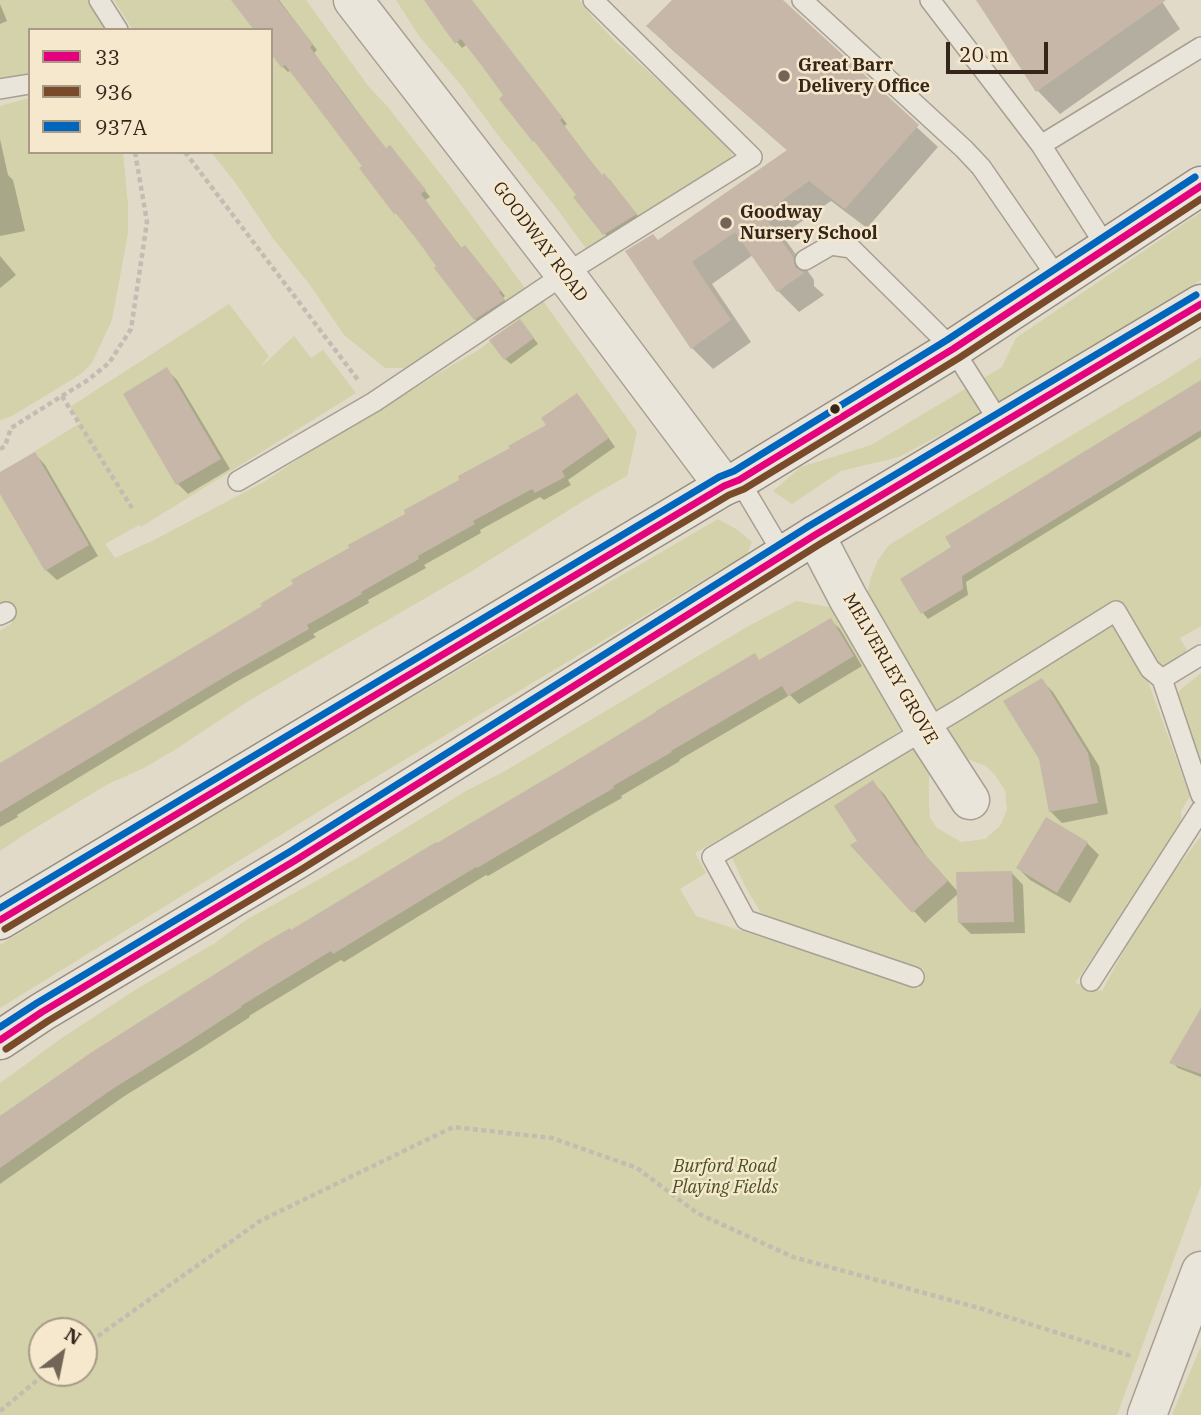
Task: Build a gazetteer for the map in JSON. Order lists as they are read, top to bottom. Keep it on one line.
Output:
{"streets":{"main road":["GOODWAY ROAD","MELVERLEY GROVE"]},"parks":["Burford Road Playing Fields"],"places":["Great Barr Delivery Office","Goodway Nursery School"],"lines":["transit line 937A","transit line 33","transit line 936"],"legend":["33","936","937A"],"scale_bar":"20 m","north":"top right"}
